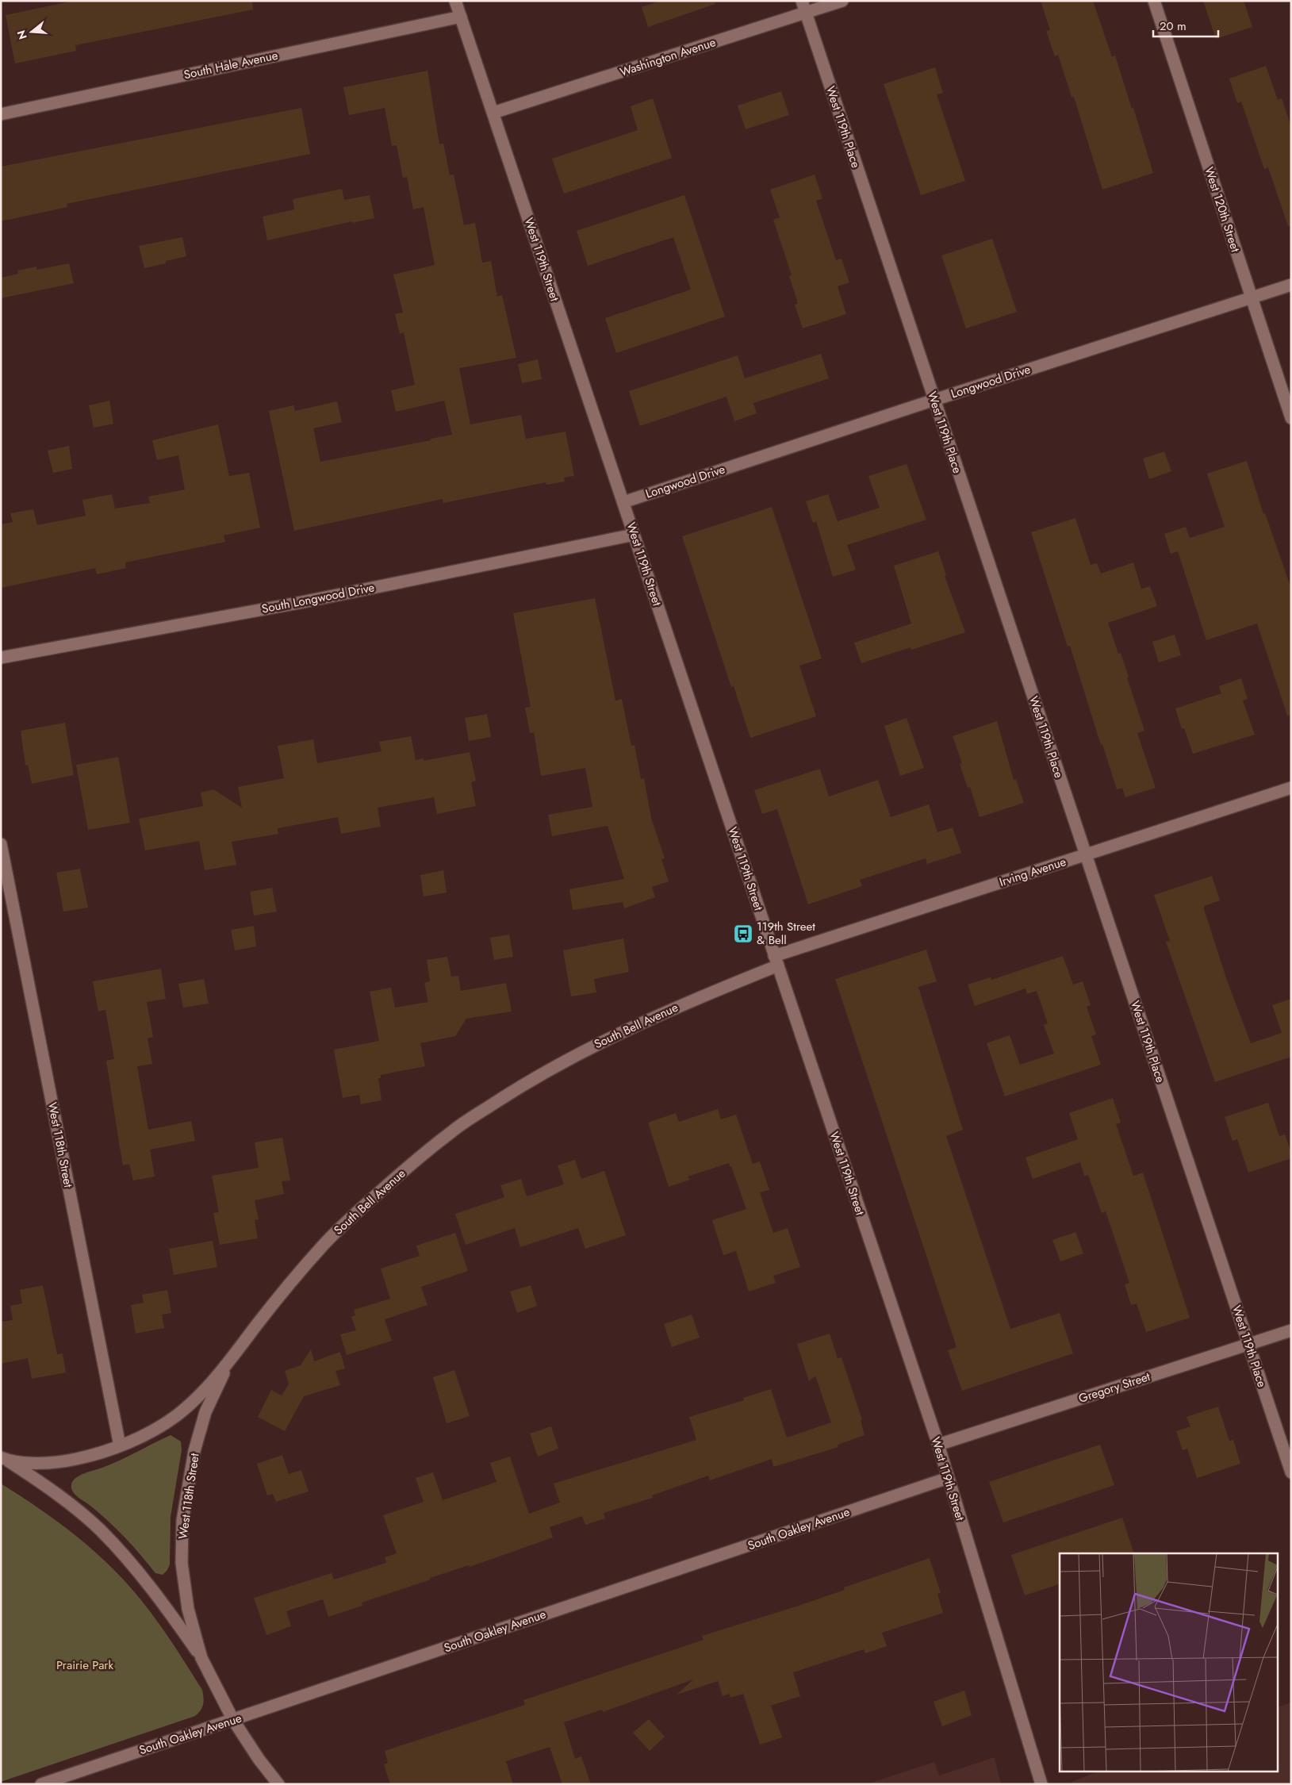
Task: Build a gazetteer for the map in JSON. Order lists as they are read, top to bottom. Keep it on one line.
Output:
{"streets":{"street":["Washington Avenue","South Hale Avenue","West 119th Place","West 120th Street","West 119th Street","Longwood Drive","South Longwood Drive","Irving Avenue","South Bell Avenue","West 118th Street","Gregory Street","South Oakley Avenue"]},"crossings":[["Washington Avenue","West 119th Place"],["Washington Avenue","West 119th Street"],["South Hale Avenue","West 119th Street"],["West 119th Place","Longwood Drive"],["West 119th Place","Irving Avenue"],["West 119th Place","Gregory Street"],["West 120th Street","Longwood Drive"],["West 119th Street","Longwood Drive"],["West 119th Street","South Longwood Drive"],["West 119th Street","Irving Avenue"],["West 119th Street","South Bell Avenue"],["West 119th Street","Gregory Street"],["West 119th Street","South Oakley Avenue"],["Irving Avenue","South Bell Avenue"],["South Bell Avenue","West 118th Street"],["West 118th Street","South Oakley Avenue"]],"parks":["Prairie Park"],"places":{"bus stop":["119th Street & Bell"]},"scale_bar":"20 m","north":"left"}
